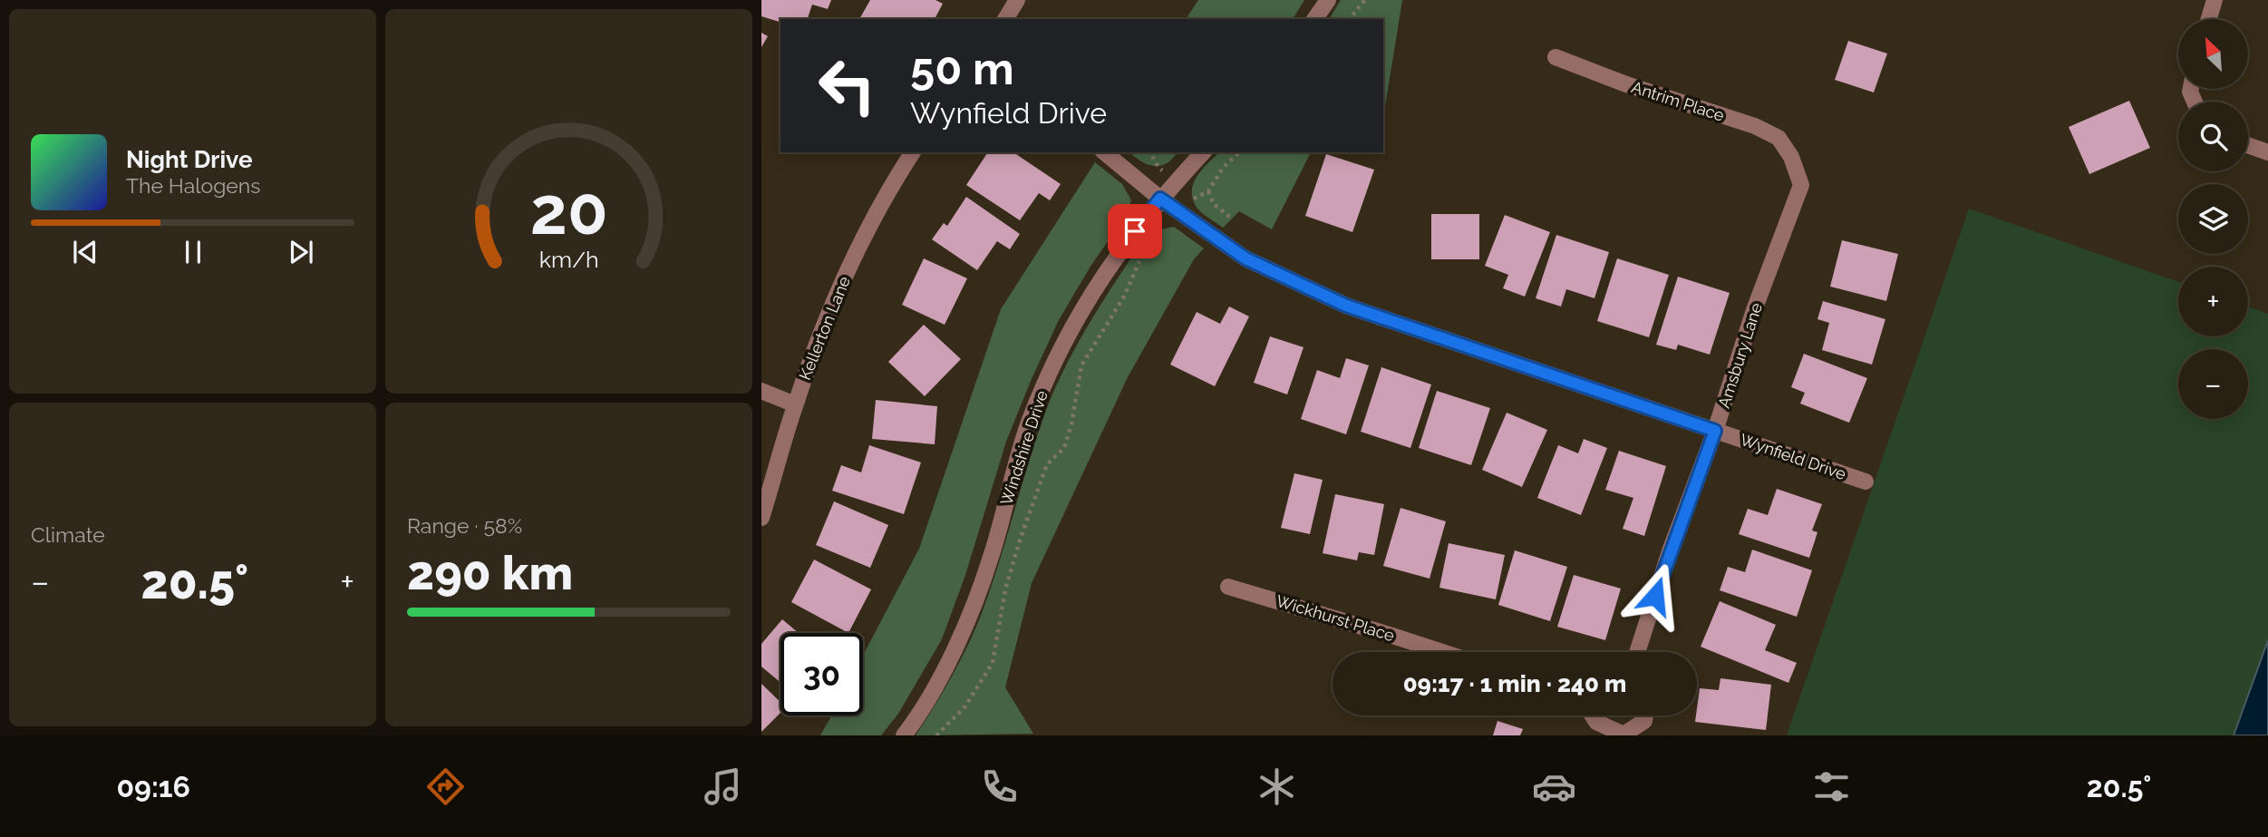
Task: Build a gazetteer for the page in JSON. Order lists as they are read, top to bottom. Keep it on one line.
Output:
{"streets":{"street":["Antrim Place","Kellerton Lane","Amsbury Lane","Windshire Drive","Wynfield Drive","Wickhurst Place"]},"crossings":[["Antrim Place","Amsbury Lane"],["Amsbury Lane","Wynfield Drive"],["Windshire Drive","Wynfield Drive"]],"north":"top left","page":{"map_buttons":["+","−"],"turn":["50 m","Wynfield Drive"],"song":["Night Drive","The Halogens"],"tile":["Climate",["Range · 58%","290 km"]],"heat":["−","20.5°","+"],"limit":"30","trip":"09:17 · 1 min · 240 m","tabs":["09:16","20.5°"],"gauge":["20","km/h"]}}
